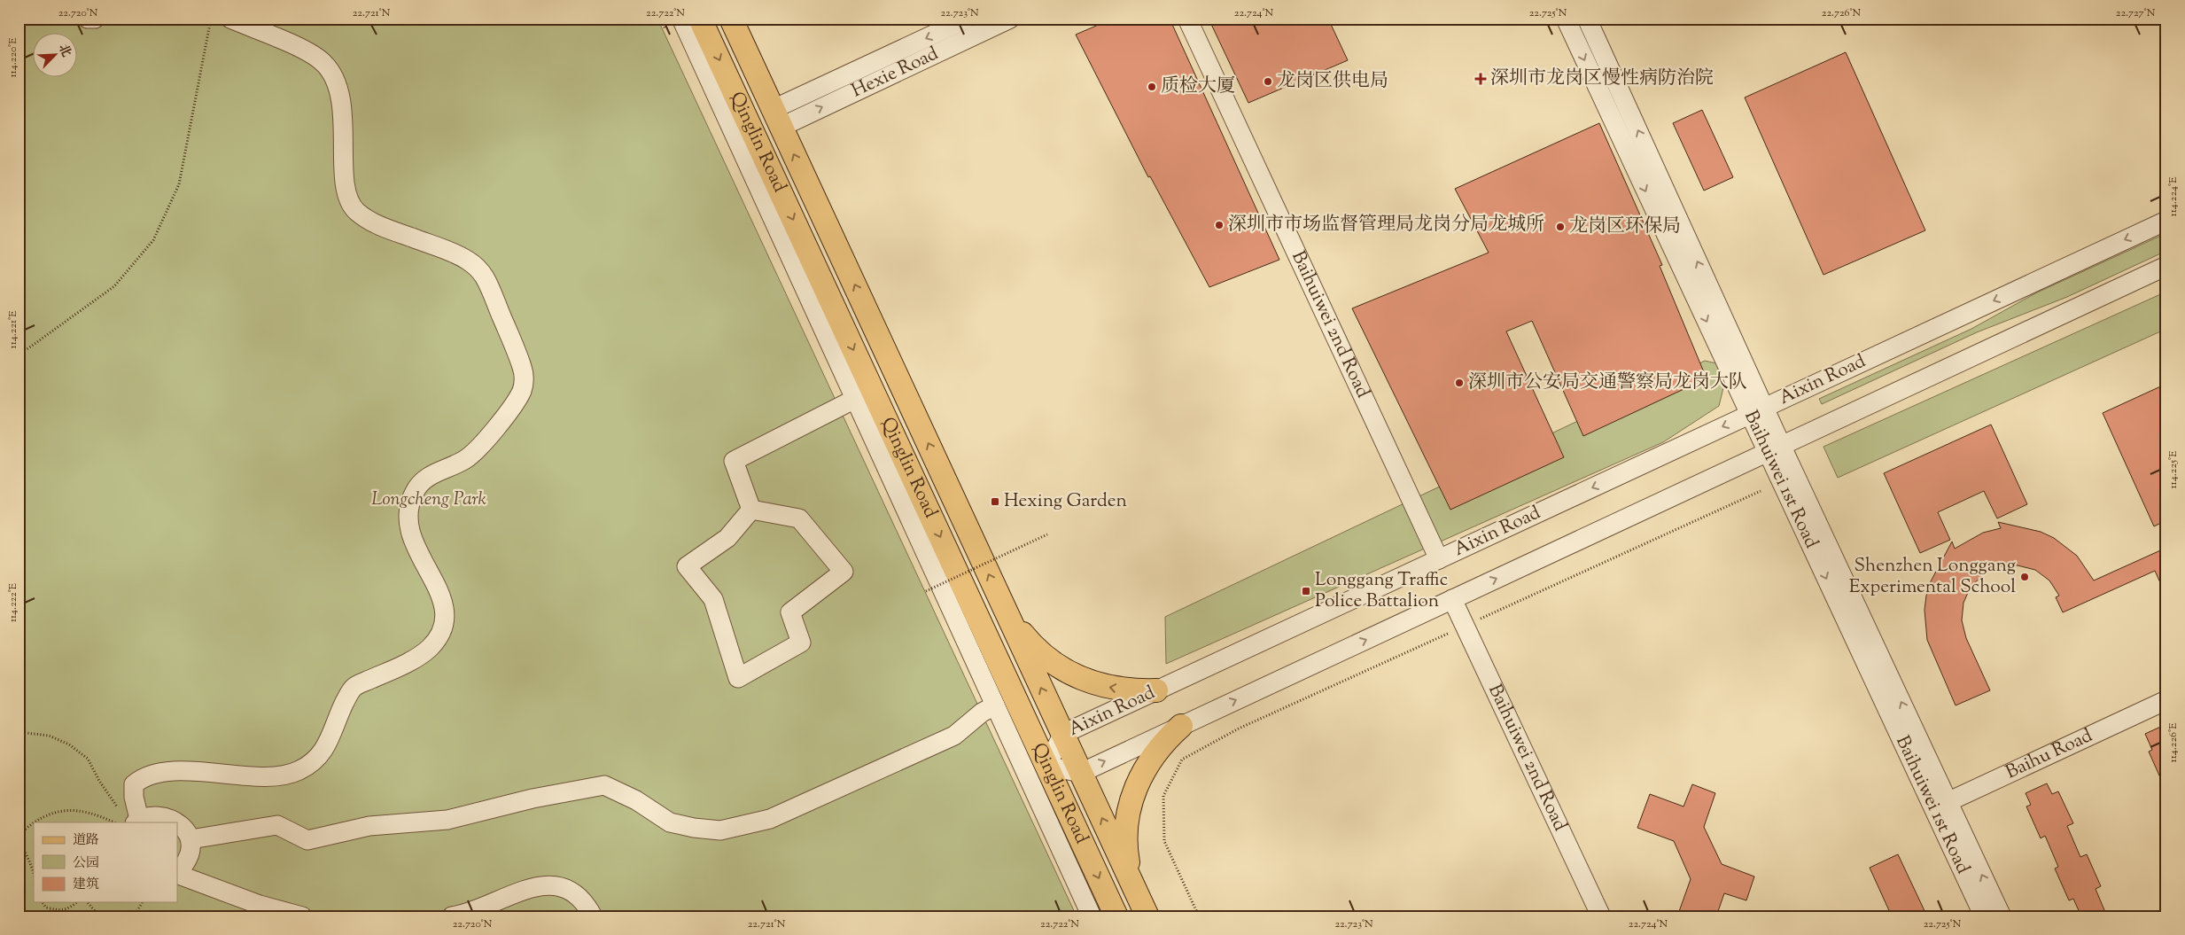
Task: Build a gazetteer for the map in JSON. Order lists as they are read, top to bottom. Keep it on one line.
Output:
{"streets":{"main road":["Qinglin Road"],"street":["Hexie Road","Baihuiwei 2nd Road","Aixin Road","Baihuiwei 1st Road","Baihu Road"]},"crossings":[["Hexie Road","Qinglin Road"],["Qinglin Road","Aixin Road"],["Baihuiwei 2nd Road","Aixin Road"],["Aixin Road","Baihuiwei 1st Road"],["Baihuiwei 1st Road","Baihu Road"]],"parks":["Longcheng Park"],"places":{"health":["深圳市龙岗区慢性病防治院"],"other":["龙岗区供电局","质检大厦","深圳市市场监督管理局龙岗分局龙城所","龙岗区环保局","深圳市公安局交通警察局龙岗大队","Shenzhen Longgang Experimental School"],"transit":["Hexing Garden","Longgang Traffic Police Battalion"]},"legend":["道路","公园","建筑"],"north":"top right","coordinates":["22.720°N","22.721°N","22.722°N","22.723°N","22.724°N","22.725°N","22.726°N","22.727°N","114.220°E","114.224°E","114.221°E","114.225°E","114.222°E","114.226°E"]}
